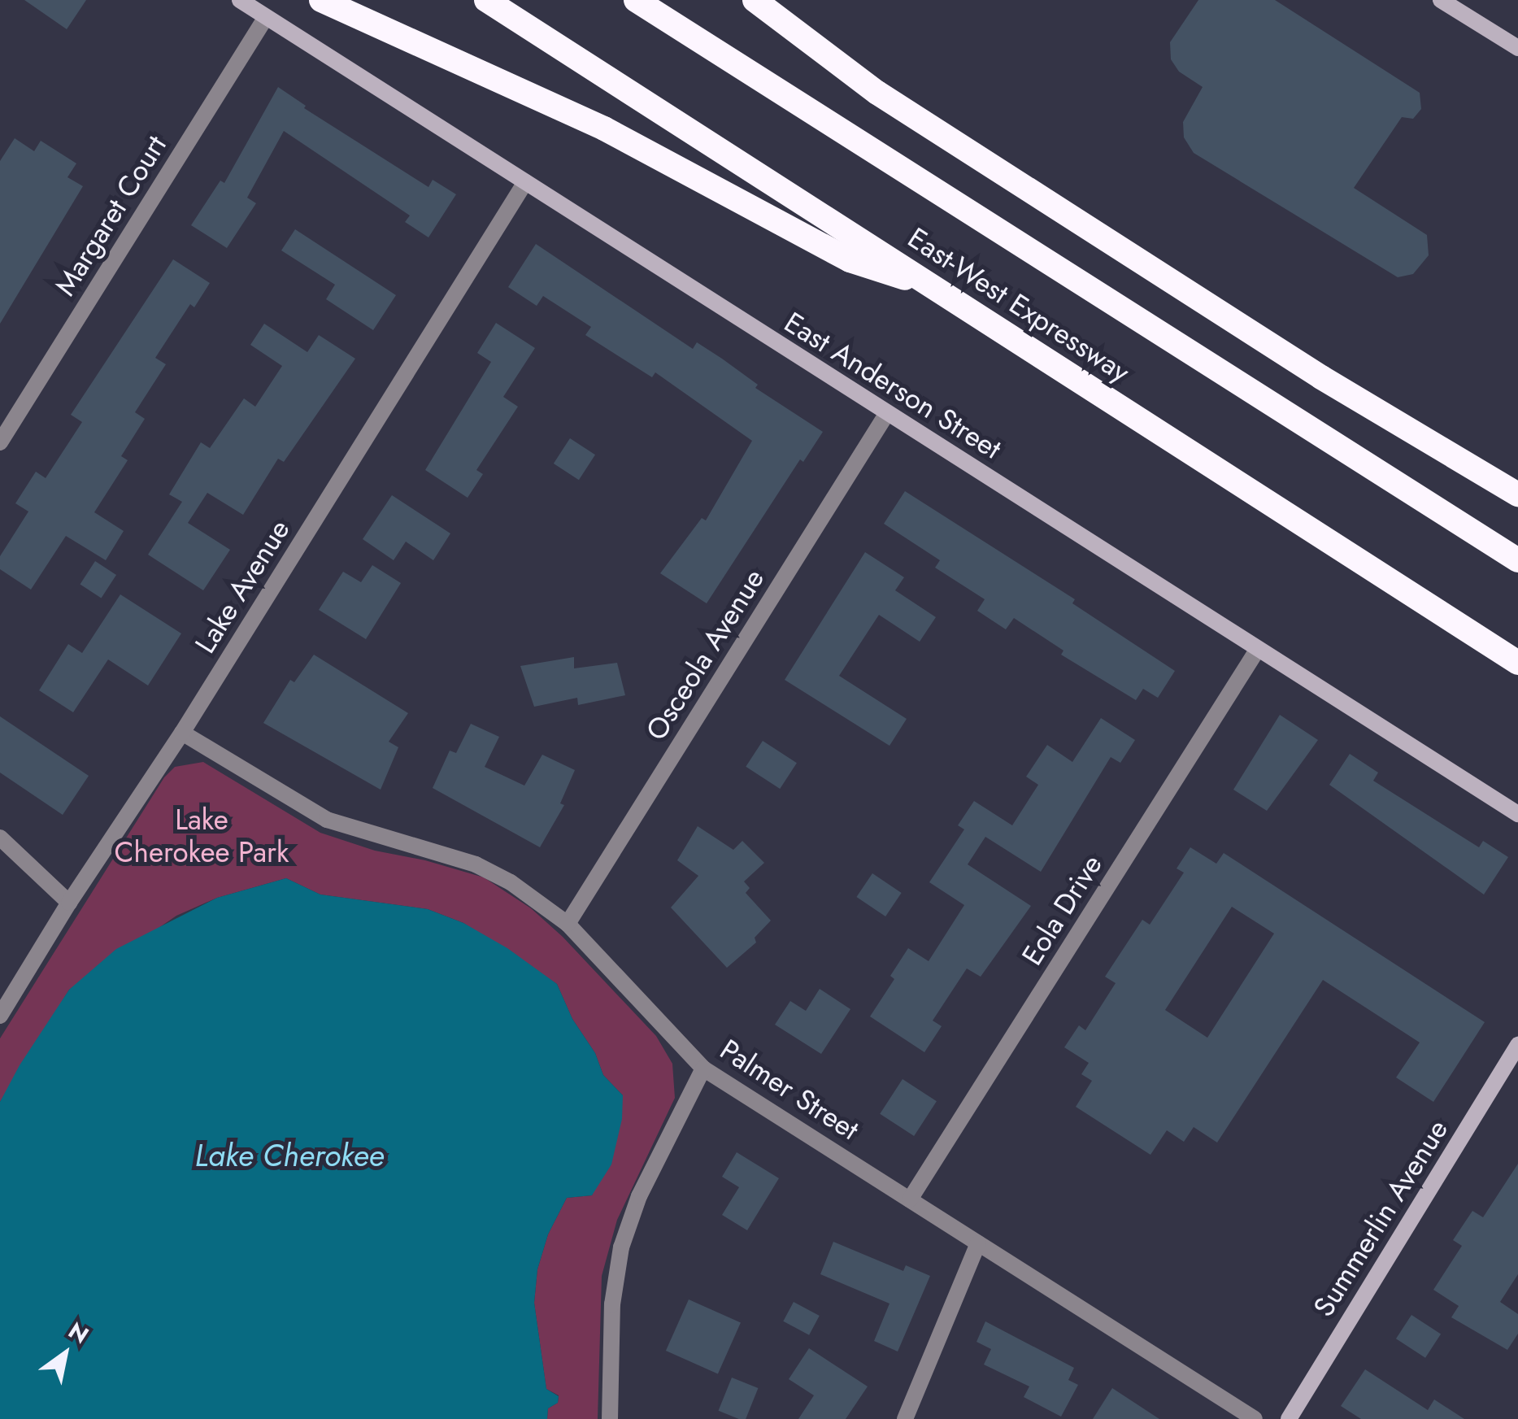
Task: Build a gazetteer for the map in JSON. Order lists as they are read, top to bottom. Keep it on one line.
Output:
{"streets":{"highway":["East-West Expressway"],"main road":["East Anderson Street","Summerlin Avenue"],"street":["Margaret Court","Lake Avenue","Osceola Avenue","Eola Drive","Palmer Street"]},"crossings":[["Margaret Court","East Anderson Street"],["East Anderson Street","Lake Avenue"],["East Anderson Street","Osceola Avenue"],["East Anderson Street","Eola Drive"],["Lake Avenue","Palmer Street"],["Osceola Avenue","Palmer Street"],["Eola Drive","Palmer Street"]],"water":["Lake Cherokee"],"parks":["Lake Cherokee Park"],"north":"top right"}
